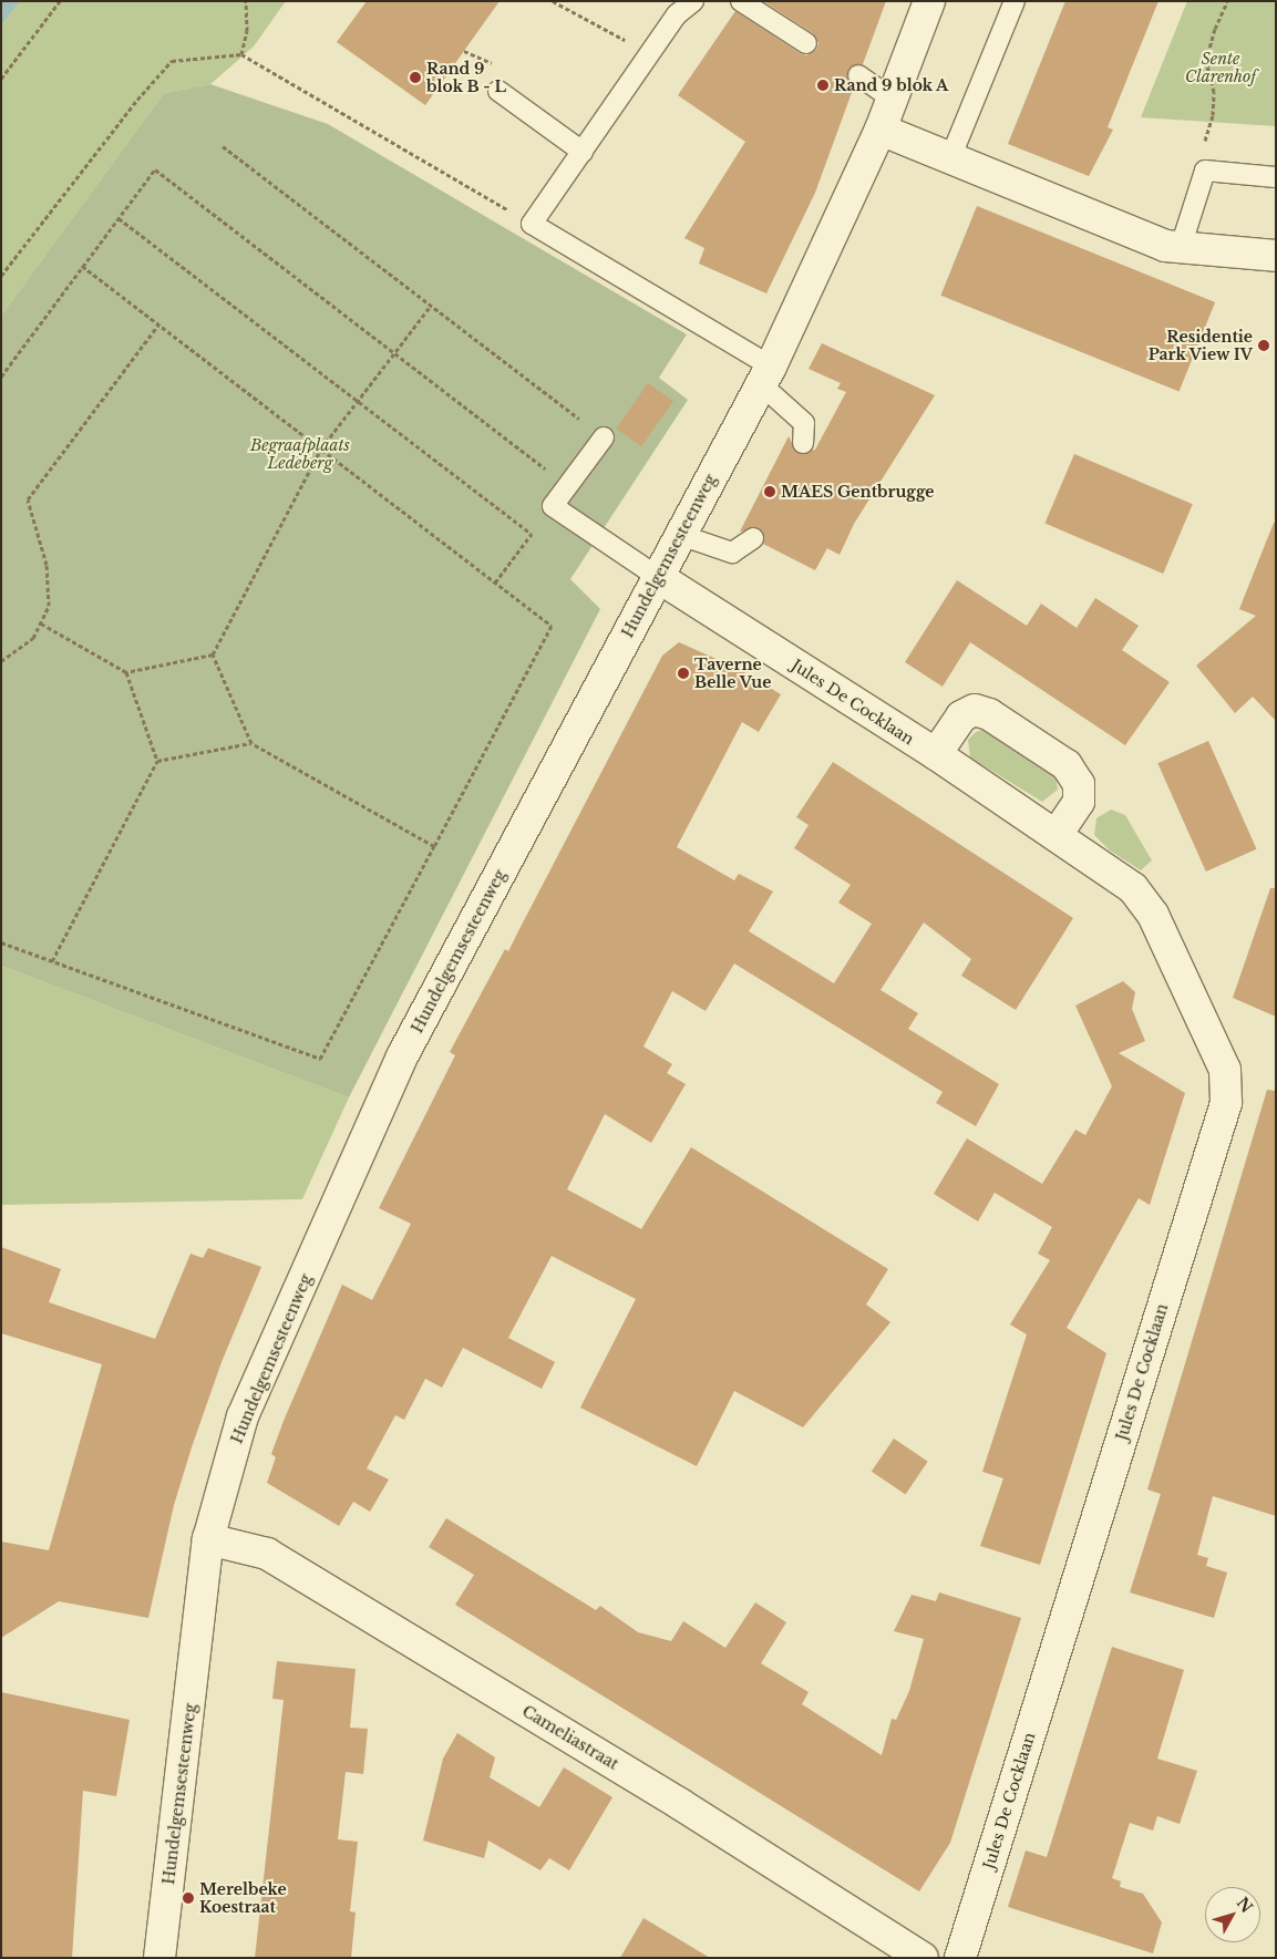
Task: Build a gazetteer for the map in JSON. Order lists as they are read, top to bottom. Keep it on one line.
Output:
{"streets":{"street":["Hundelgemsesteenweg","Jules De Cocklaan","Cameliastraat"]},"crossings":[["Hundelgemsesteenweg","Jules De Cocklaan"],["Hundelgemsesteenweg","Cameliastraat"]],"parks":["Sente Clarenhof","Begraafplaats Ledeberg"],"places":["Rand 9 blok B - L","Rand 9 blok A","Residentie Park View IV","MAES Gentbrugge","Taverne Belle Vue","Merelbeke Koestraat"],"north":"top right"}
